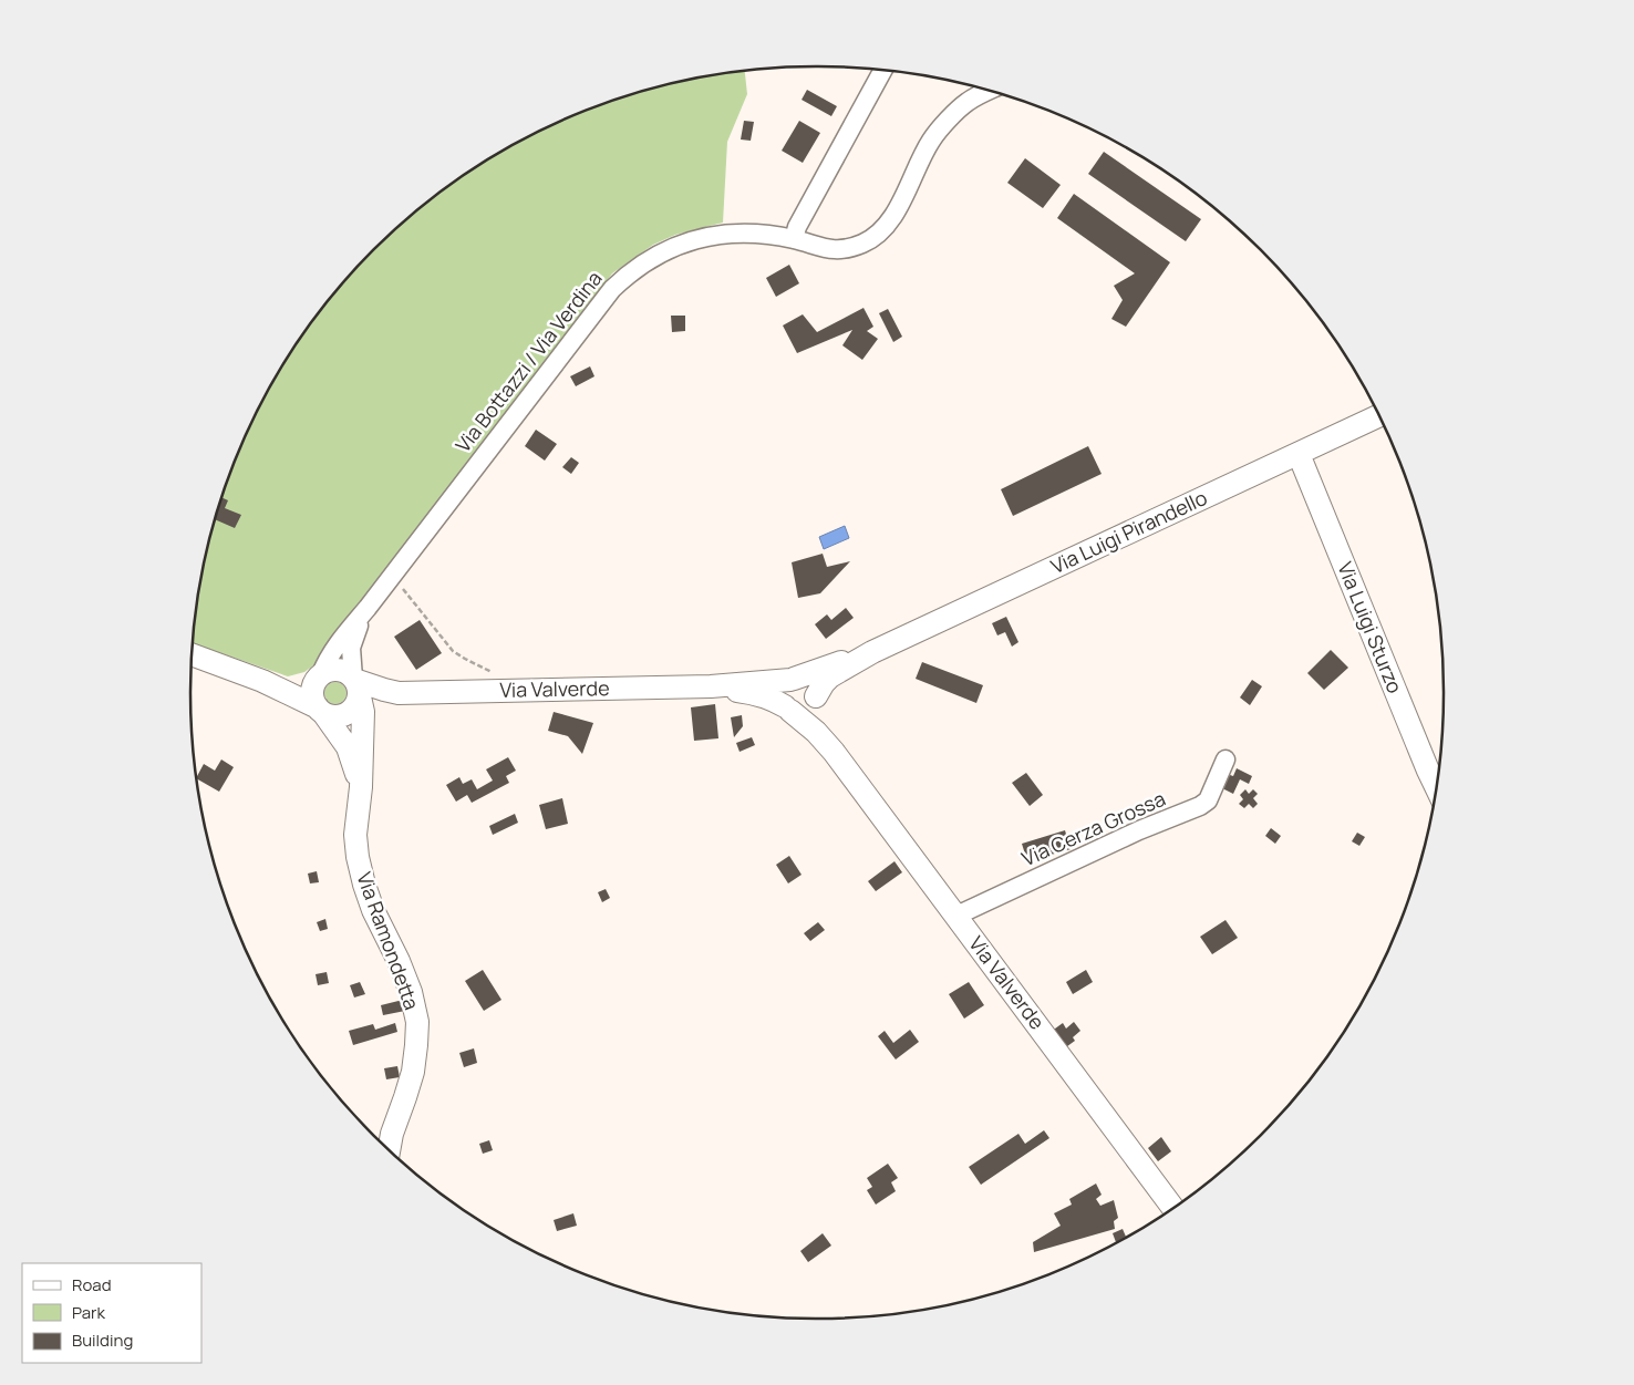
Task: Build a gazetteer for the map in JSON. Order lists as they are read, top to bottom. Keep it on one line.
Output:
{"streets":{"street":["Via Bottazzi / Via Verdina","Via Luigi Pirandello","Via Luigi Sturzo","Via Valverde","Via Cerza Grossa","Via Ramondetta"]},"crossings":[["Via Luigi Pirandello","Via Luigi Sturzo"],["Via Valverde","Via Cerza Grossa"],["Via Valverde","Via Ramondetta"]],"legend":["Road","Park","Building"]}
